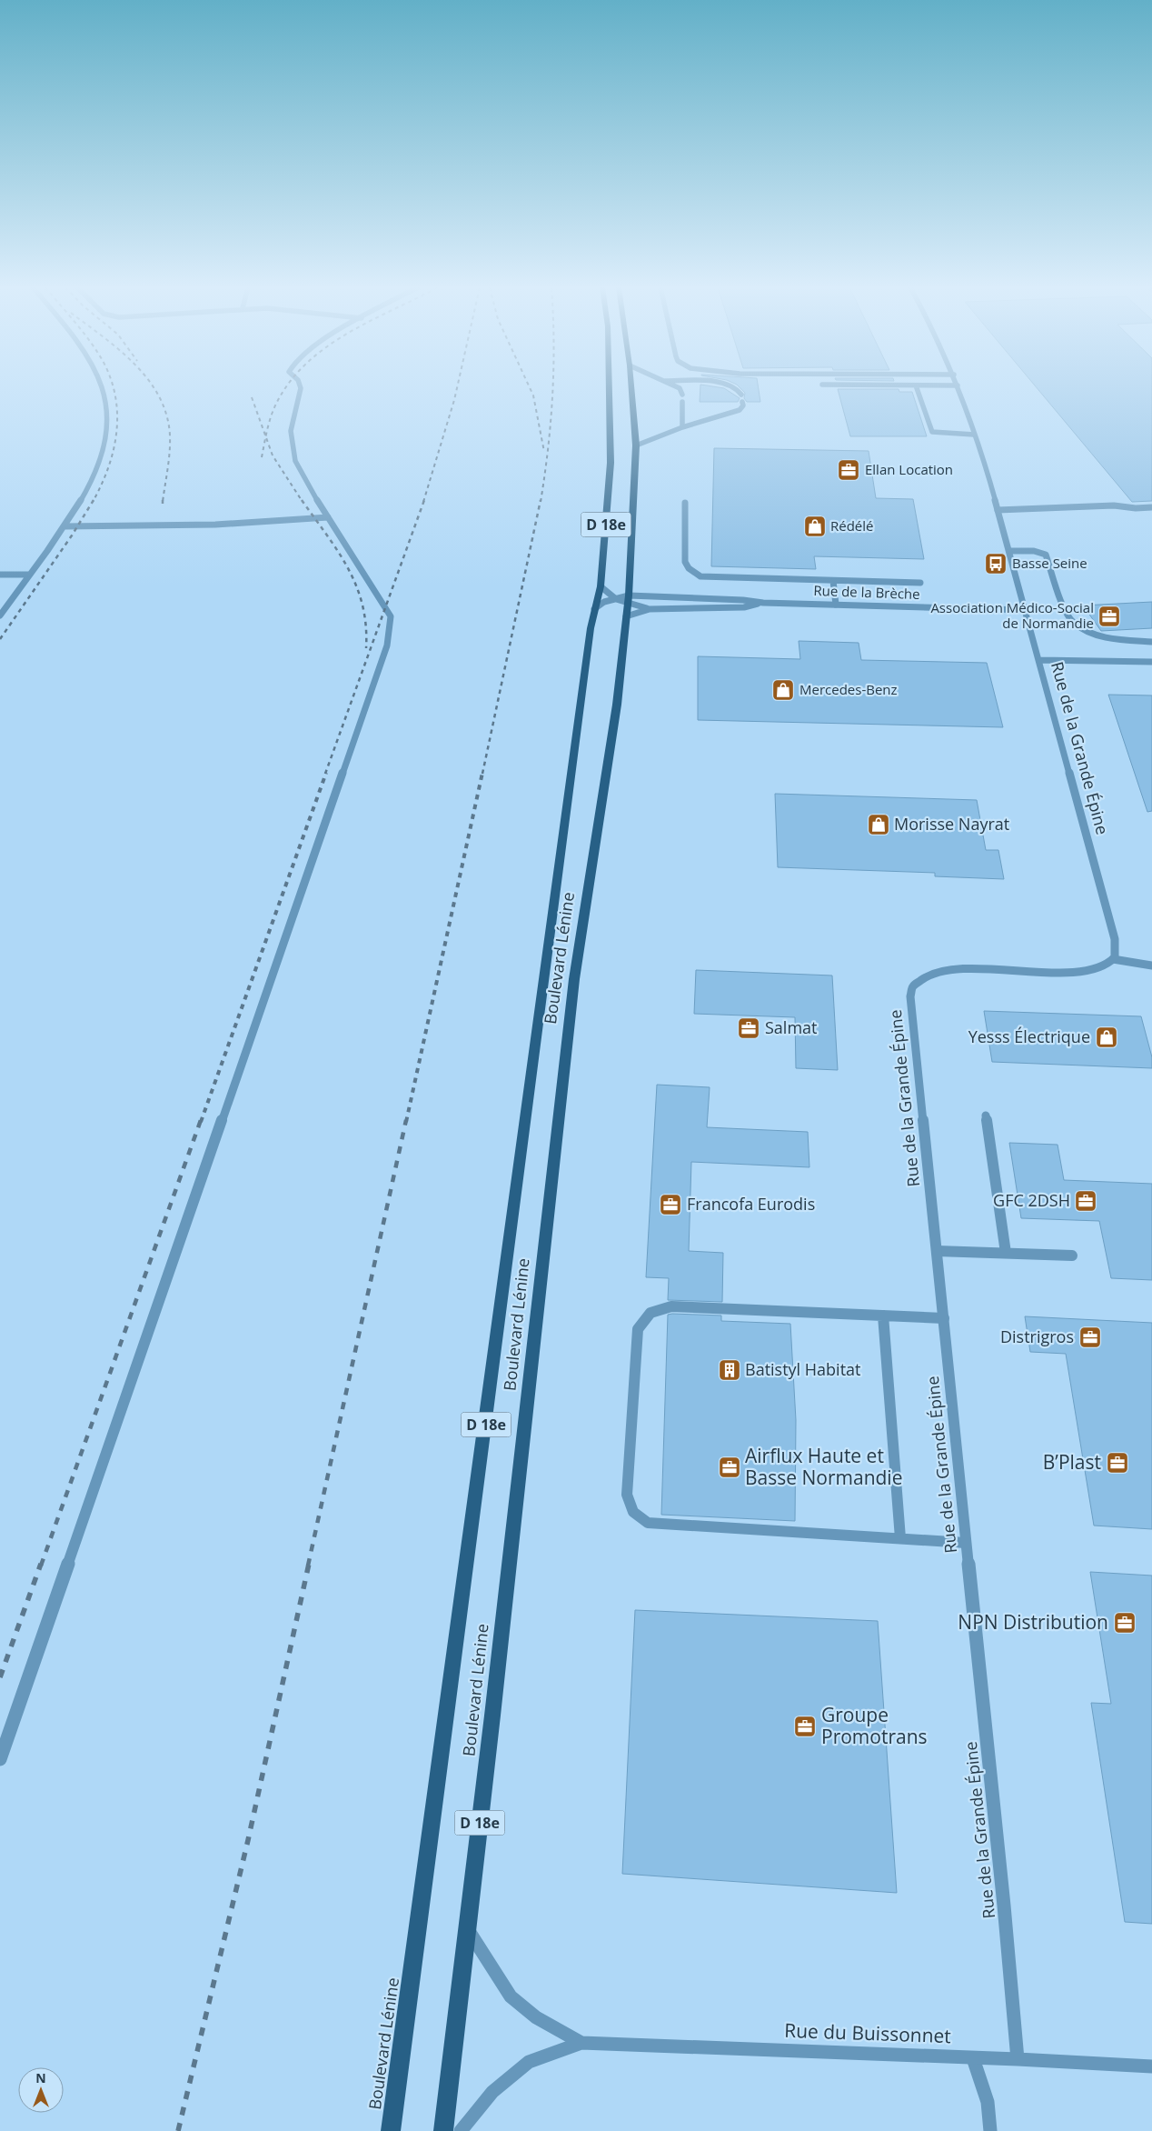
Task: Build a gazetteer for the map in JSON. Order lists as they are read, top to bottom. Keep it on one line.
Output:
{"streets":{"main road":["D 18e","Boulevard Lénine"],"street":["Rue de la Brèche","Rue de la Grande Épine","Rue du Buissonnet"]},"crossings":[["Rue de la Brèche","Rue de la Grande Épine"],["Rue de la Brèche","Boulevard Lénine"],["Rue de la Grande Épine","Rue du Buissonnet"],["Boulevard Lénine","Rue du Buissonnet"]],"places":{"office":["Ellan Location","Association Médico-Social de Normandie","Salmat","GFC 2DSH","Francofa Eurodis","Distrigros","B’Plast","Airflux Haute et Basse Normandie","NPN Distribution","Groupe Promotrans"],"shop":["Rédélé","Mercedes-Benz","Morisse Nayrat","Yesss Électrique"],"bus stop":["Basse Seine"],"building":["Batistyl Habitat"]},"north":"top"}
